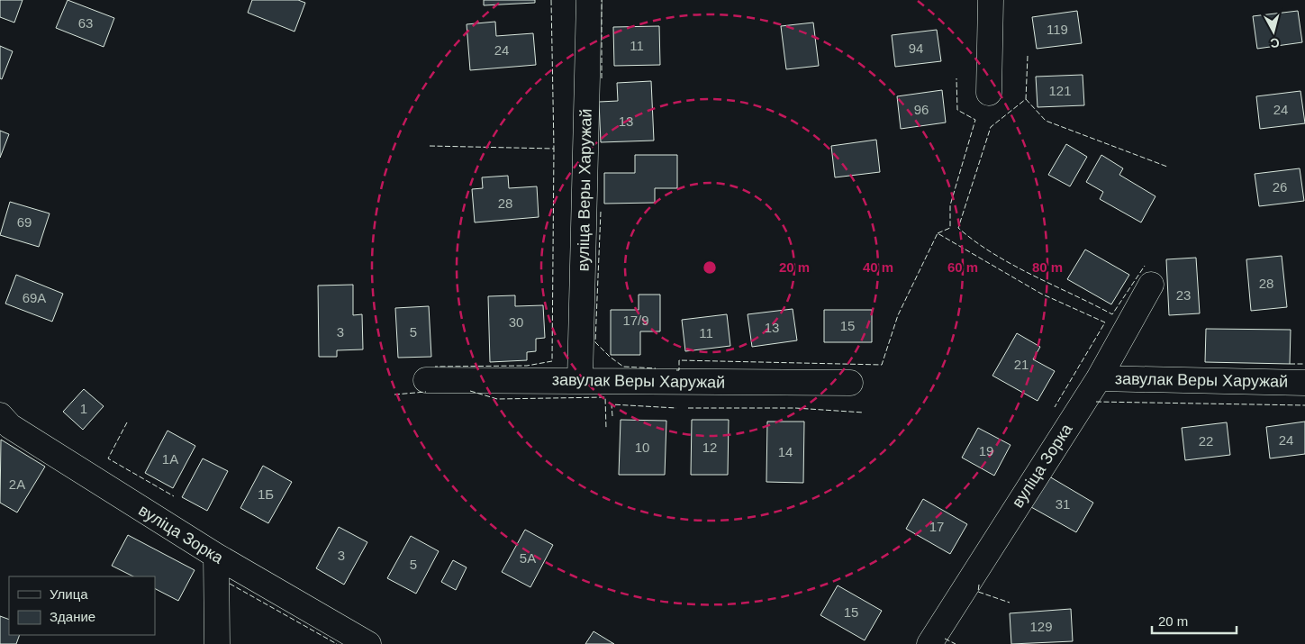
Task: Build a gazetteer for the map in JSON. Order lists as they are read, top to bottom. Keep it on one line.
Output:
{"streets":{"street":["вуліца Веры Харужай","завулак Веры Харужай","вуліца Зорка"]},"crossings":[["вуліца Веры Харужай","завулак Веры Харужай"],["завулак Веры Харужай","вуліца Зорка"]],"house_numbers":["63","119","11","94","24","121","96","24","13","26","28","69","28","23","69А","17/9","30","15","13","3","5","11","21","1","24","22","10","12","19","14","1А","2А","1Б","31","17","3","5А","5","15","129"],"legend":["Улица","Здание"],"scale_bar":"20 m","north":"bottom","rings":["20 m","40 m","60 m","80 m"]}
